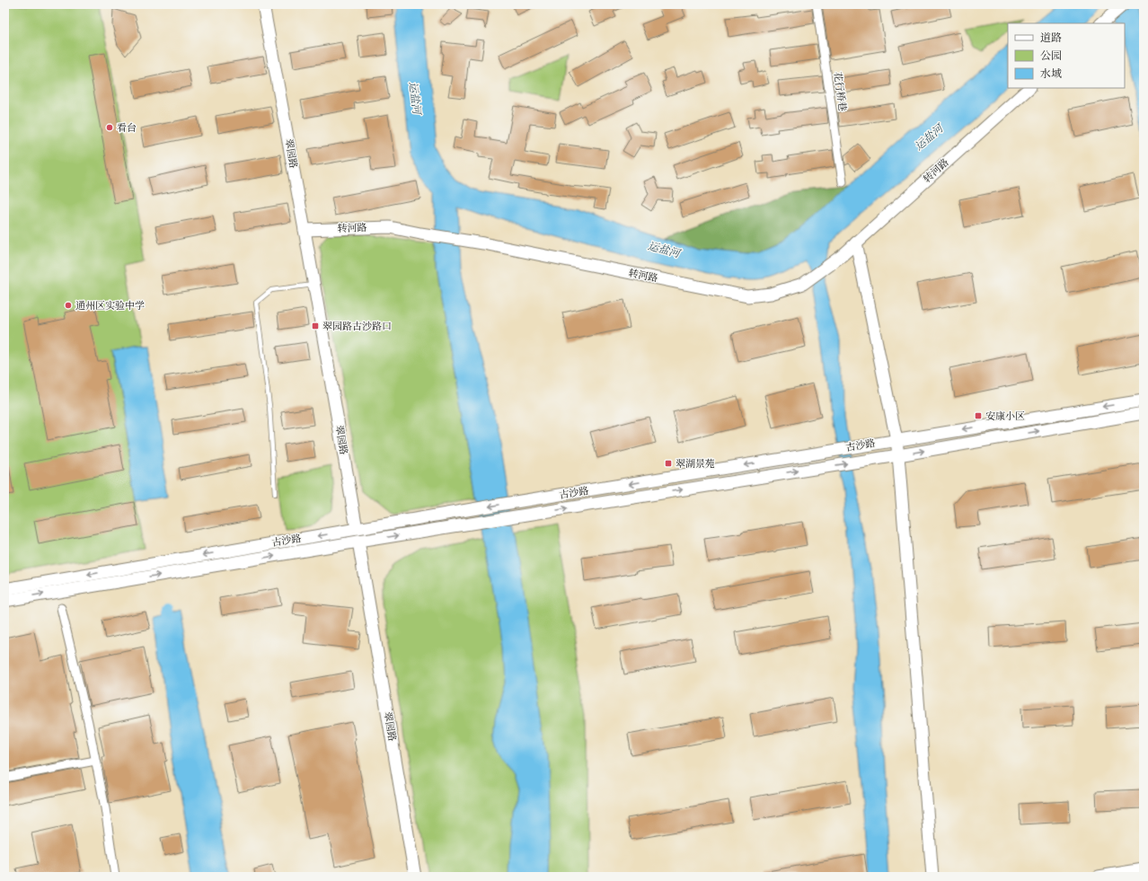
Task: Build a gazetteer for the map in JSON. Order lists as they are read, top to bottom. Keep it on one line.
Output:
{"streets":{"street":["花行桥巷","翠园路","转河路","古沙路"]},"crossings":[["翠园路","转河路"],["翠园路","古沙路"]],"water":["运盐河"],"places":{"other":["看台","通州区实验中学"],"transit":["翠园路古沙路口","安康小区","翠湖景苑"]},"legend":["道路","公园","水域"]}
